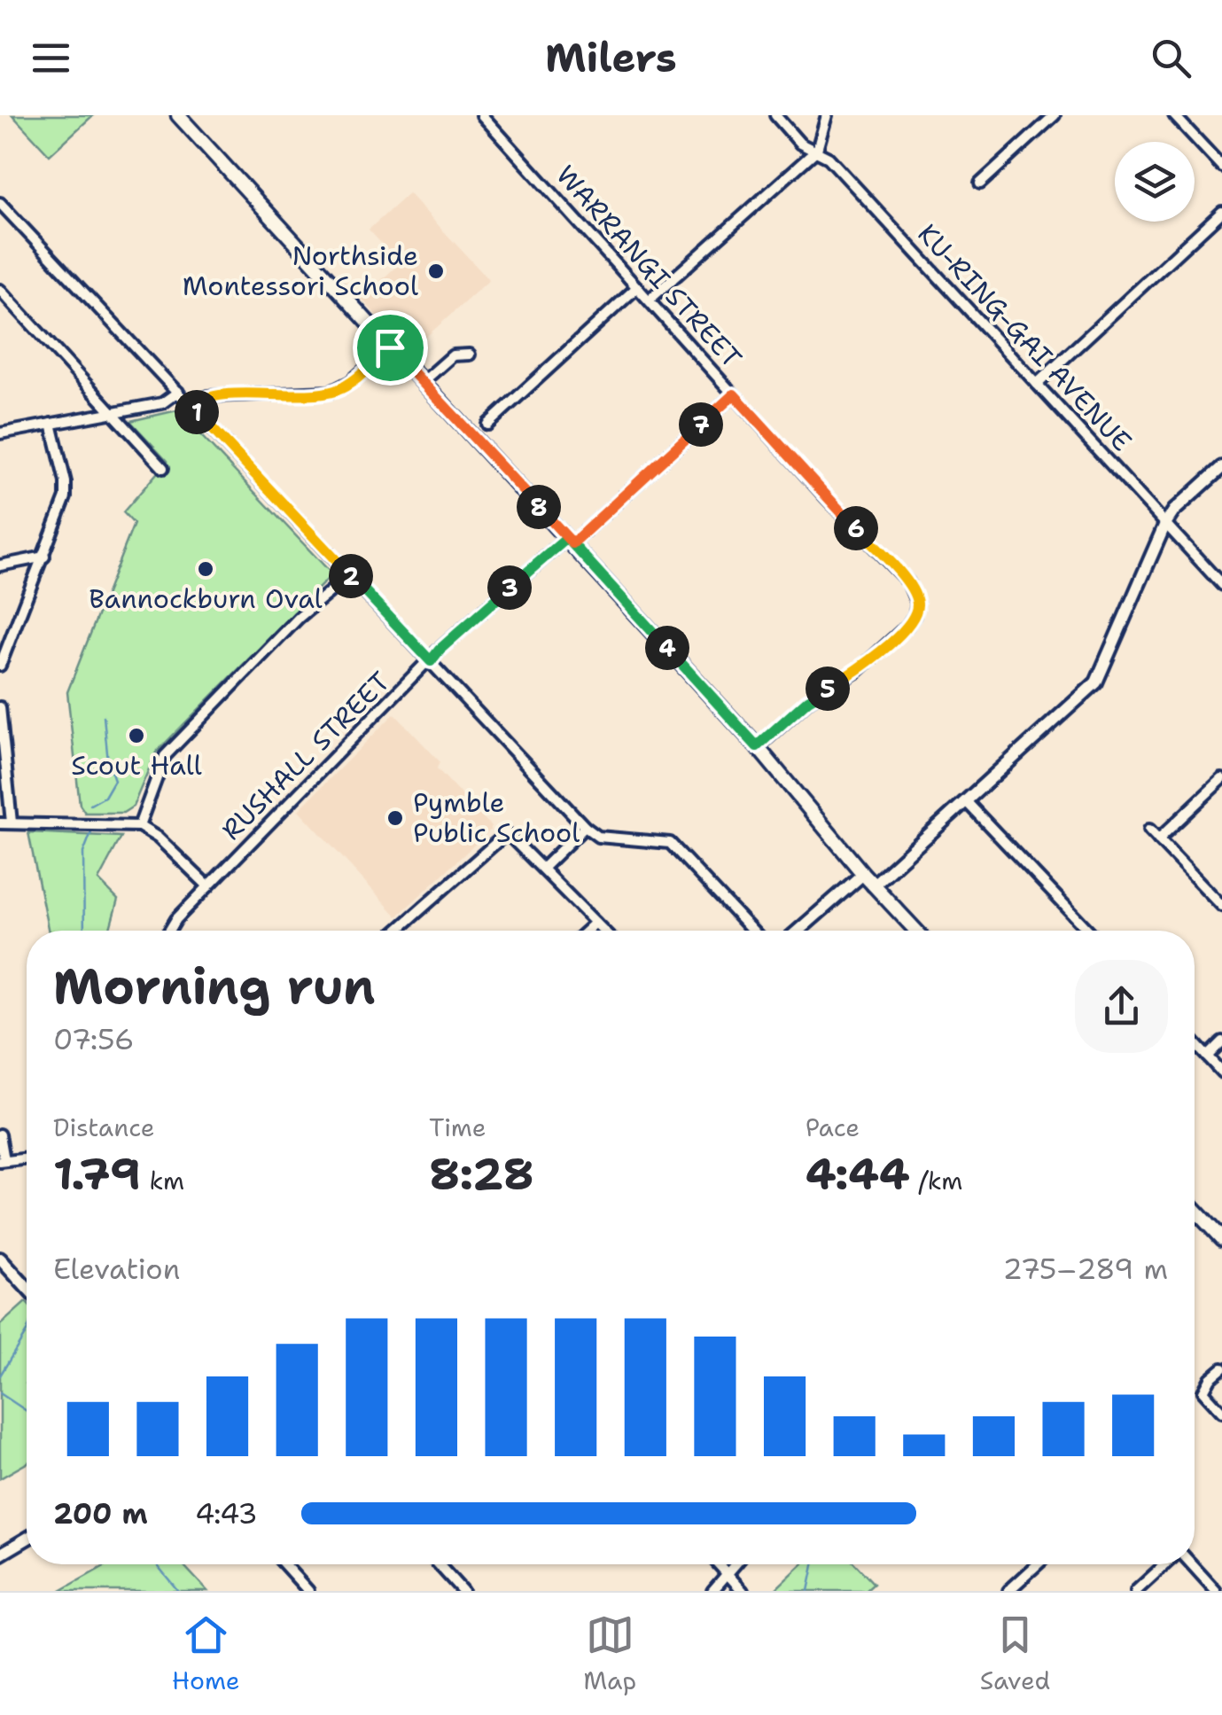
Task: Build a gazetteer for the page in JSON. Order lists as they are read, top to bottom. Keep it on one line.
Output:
{"streets":{"street":["WARRANGI STREET","KU-RING-GAI AVENUE","RUSHALL STREET"]},"crossings":[["WARRANGI STREET","RUSHALL STREET"]],"places":["Northside Montessori School","Bannockburn Oval","Scout Hall","Pymble Public School"],"page":{"header":"Milers","pins":["1","7","8","6","2","3","4","5"],"heading":["Morning run","07:56"],"stats":[["Distance","1.79 km"],["Time","8:28"],["Pace","4:44 /km"]],"chart":["Elevation","275–289 m"],"list":[{"name":"200 m","note":"4:43"}],"tabs":["Home","Map","Saved"]}}
